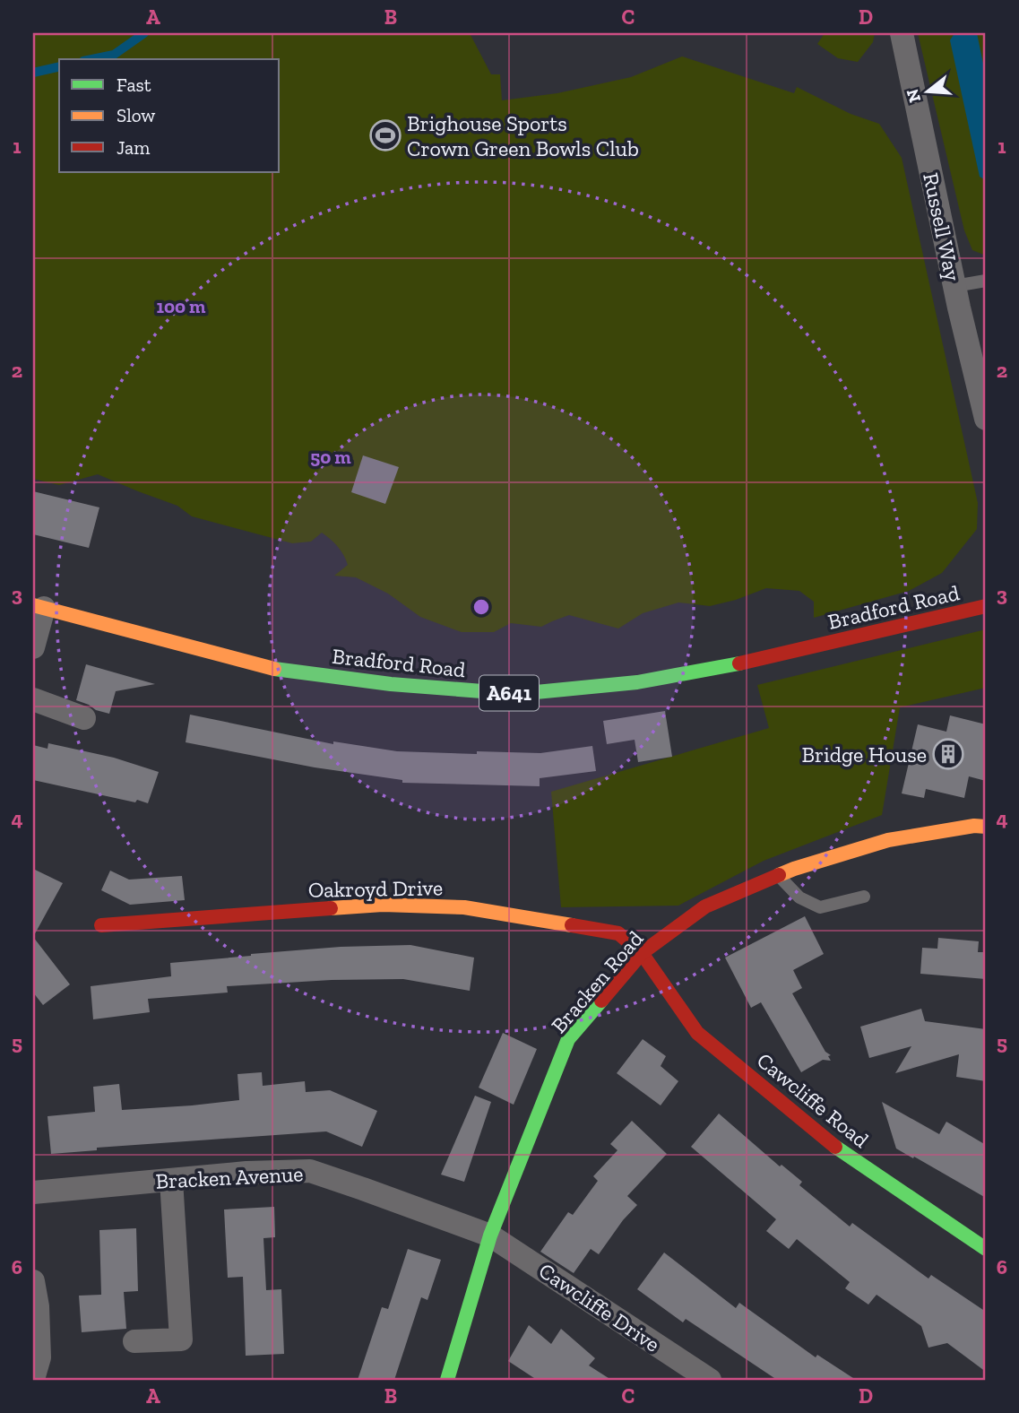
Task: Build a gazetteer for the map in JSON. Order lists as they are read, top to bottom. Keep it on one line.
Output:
{"streets":{"street":["Russell Way","Bradford Road","A641","Oakroyd Drive","Bracken Road","Cawcliffe Road","Bracken Avenue","Cawcliffe Drive"]},"crossings":[["Oakroyd Drive","Bracken Road"],["Oakroyd Drive","Cawcliffe Road"],["Bracken Road","Cawcliffe Road"],["Bracken Road","Bracken Avenue"],["Bracken Road","Cawcliffe Drive"],["Bracken Avenue","Cawcliffe Drive"]],"places":{"sports":["Brighouse Sports Crown Green Bowls Club"],"building":["Bridge House"]},"legend":["Fast","Slow","Jam"],"north":"left","grid":{"columns":["A","B","C","D"],"rows":["1","2","3","4","5","6"]},"rings":["100 m","50 m"]}
